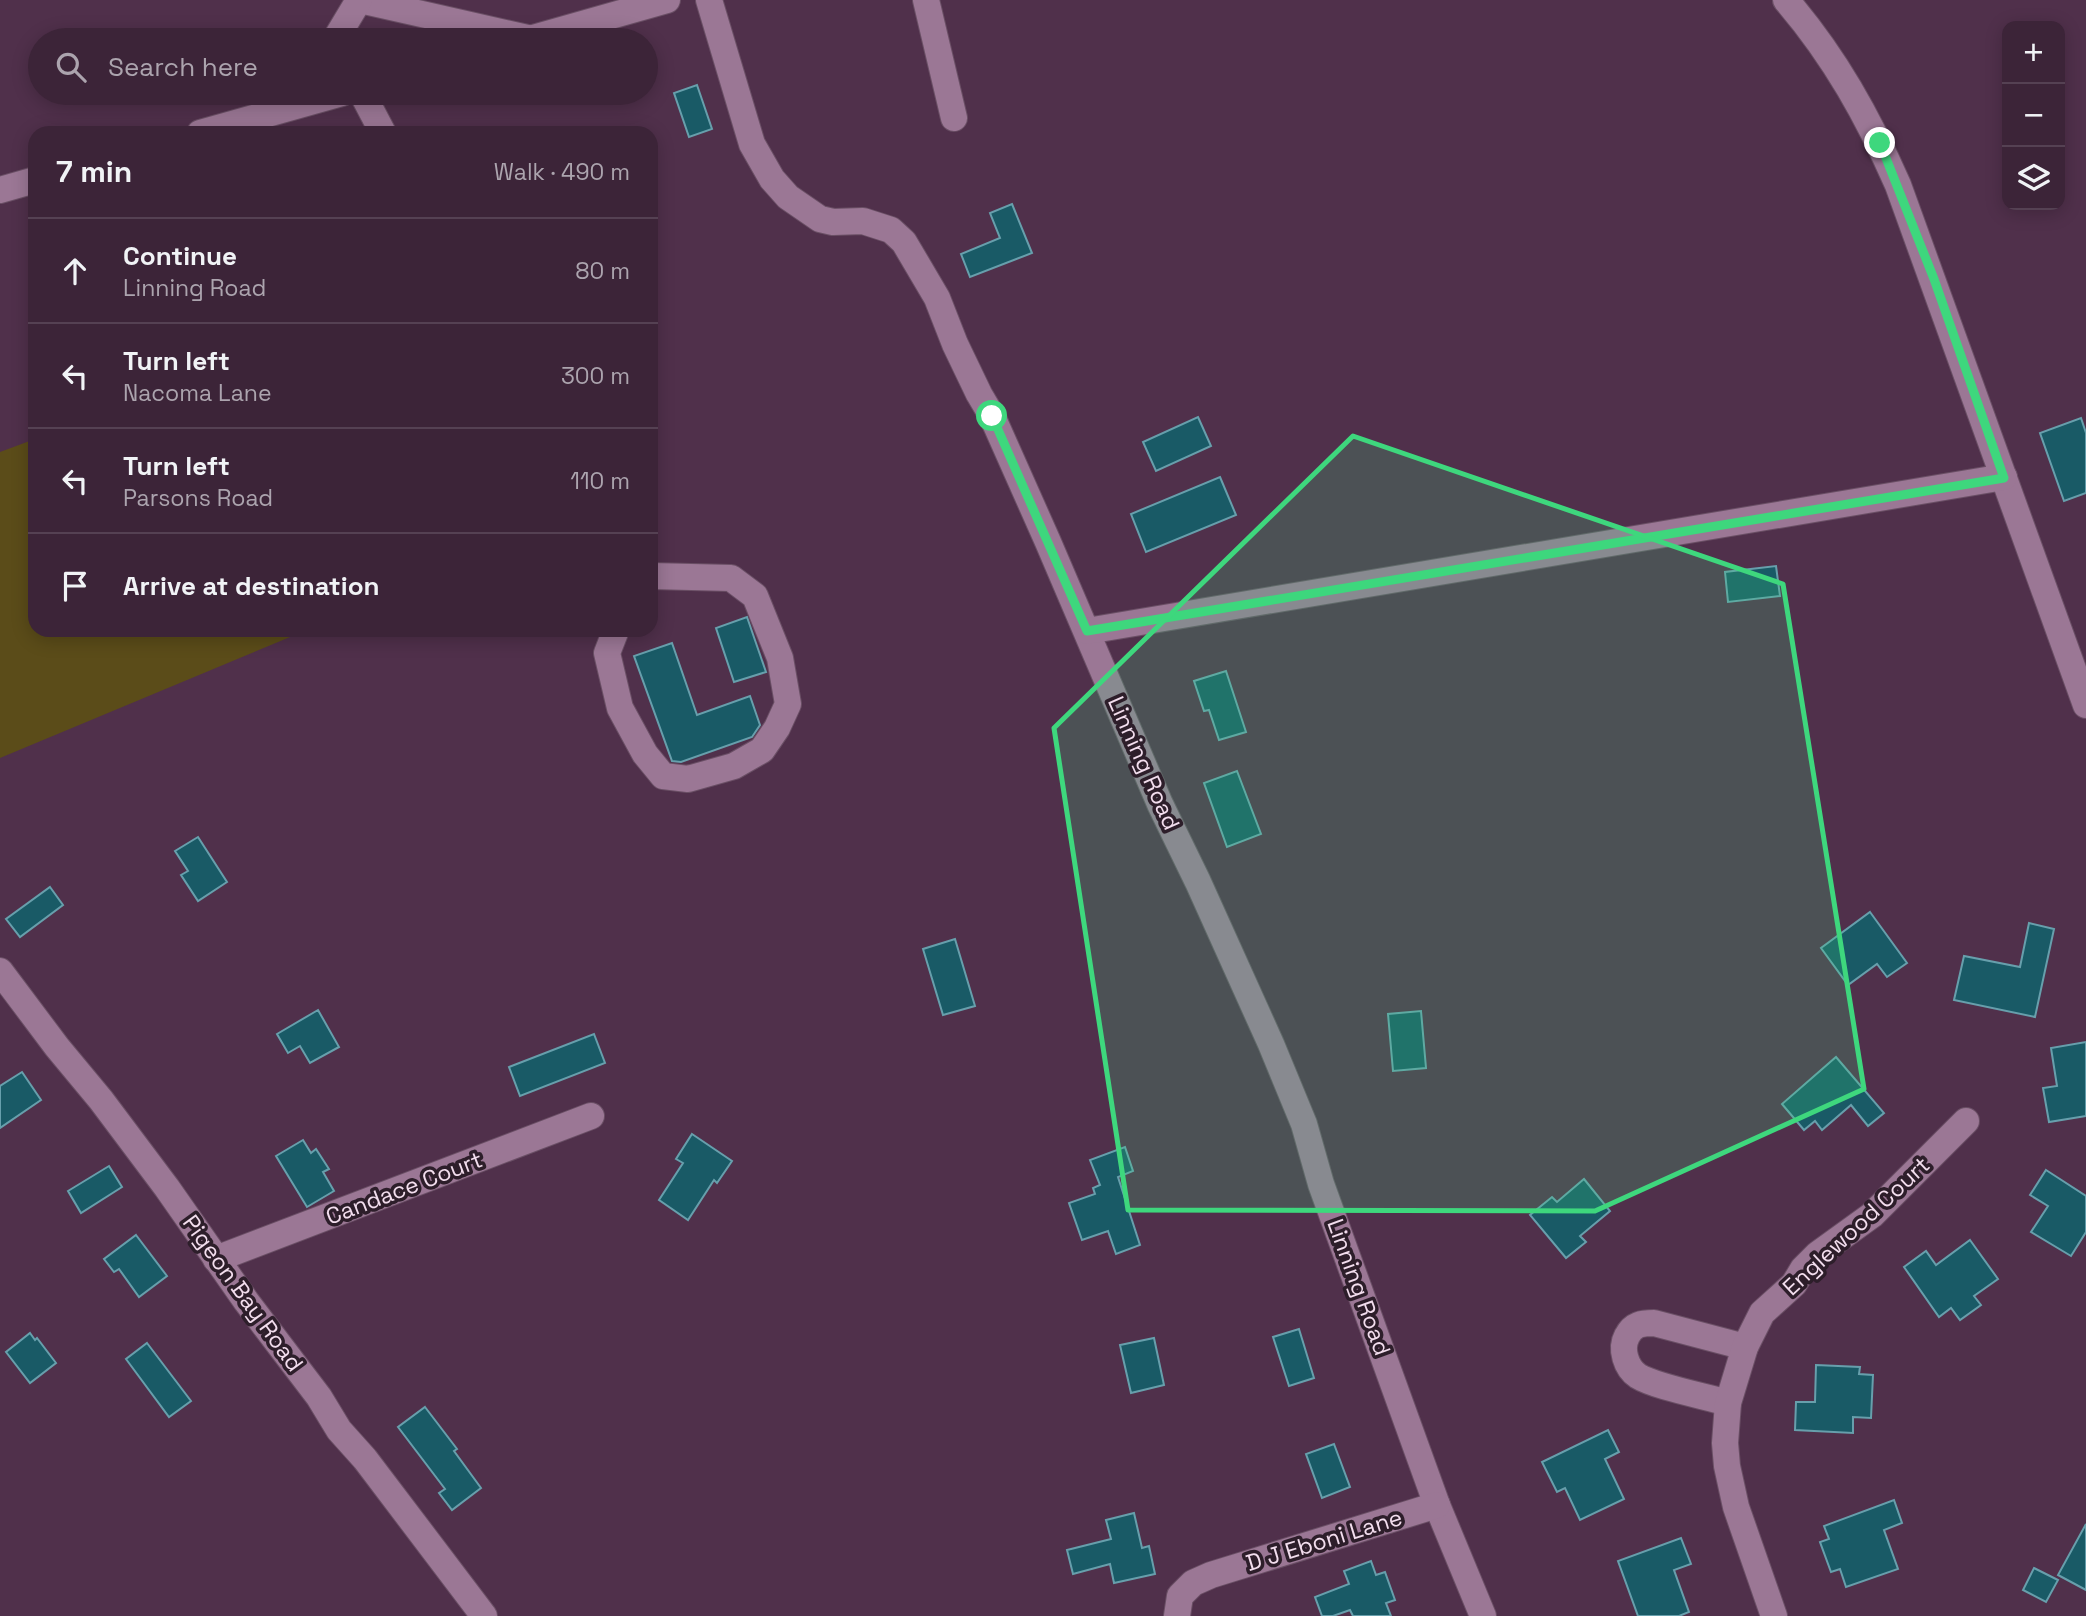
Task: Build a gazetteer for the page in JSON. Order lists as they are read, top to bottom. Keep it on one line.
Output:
{"streets":{"street":["Linning Road","Candace Court","Englewood Court","Pigeon Bay Road","D J Eboni Lane"]},"crossings":[["Linning Road","D J Eboni Lane"],["Candace Court","Pigeon Bay Road"]],"page":{"map_buttons":["+","−"],"search":"Search here","heading":["7 min","Walk · 490 m"],"list":[["Continue","Linning Road","80 m"],["Turn left","Nacoma Lane","300 m"],["Turn left","Parsons Road","110 m"],"Arrive at destination"]}}
